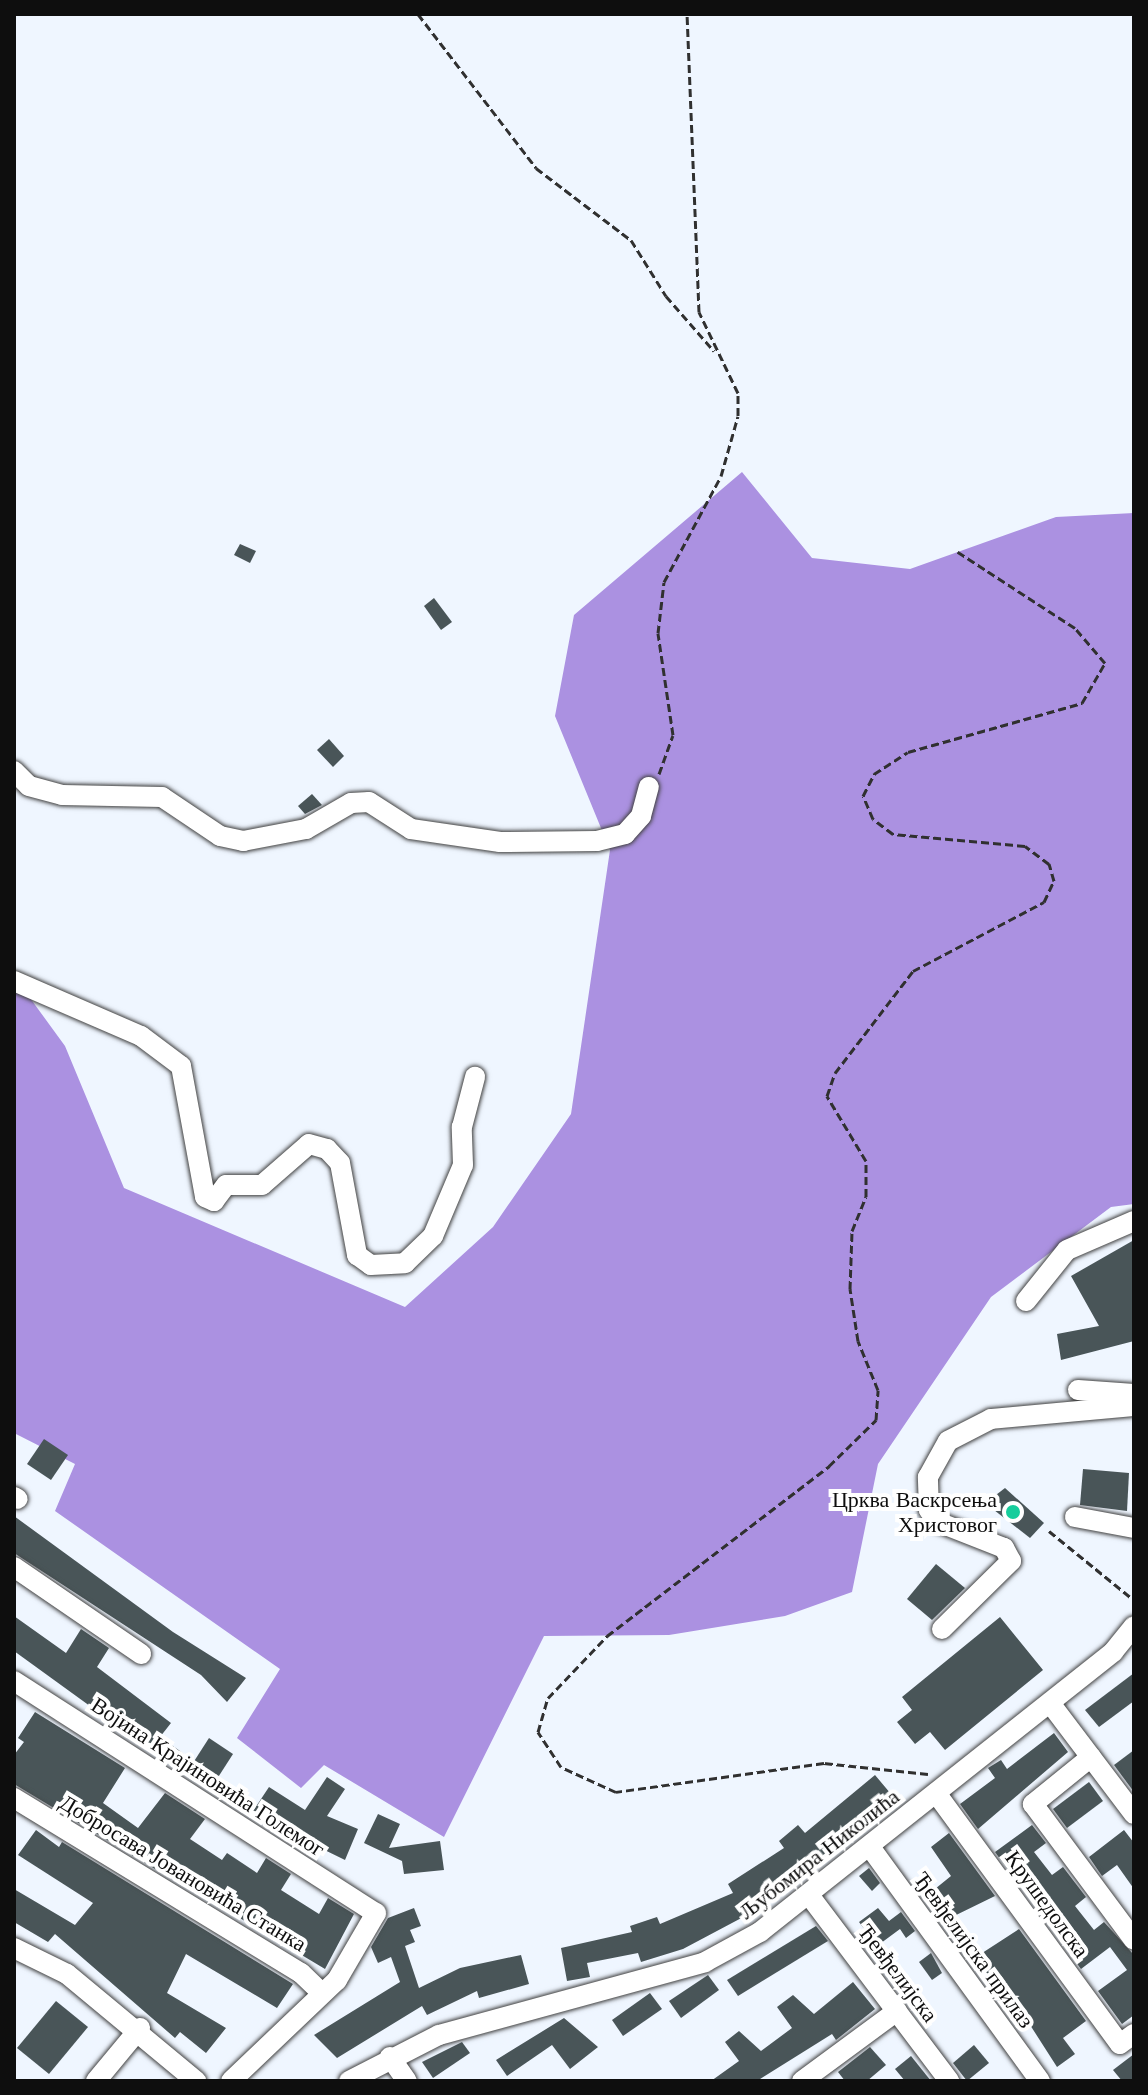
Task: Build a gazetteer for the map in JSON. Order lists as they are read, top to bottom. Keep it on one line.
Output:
{"streets":{"street":["Војина Крајиновића Големог","Љубомира Николића","Добросава Јовановића Станка","Крушедолска","Ђевђелијска прилаз","Ђевђелијска"]},"crossings":[["Војина Крајиновића Големог","Добросава Јовановића Станка"],["Љубомира Николића","Крушедолска"],["Љубомира Николића","Ђевђелијска прилаз"],["Љубомира Николића","Ђевђелијска"]],"places":["Црква Васкрсења Христовог"]}
